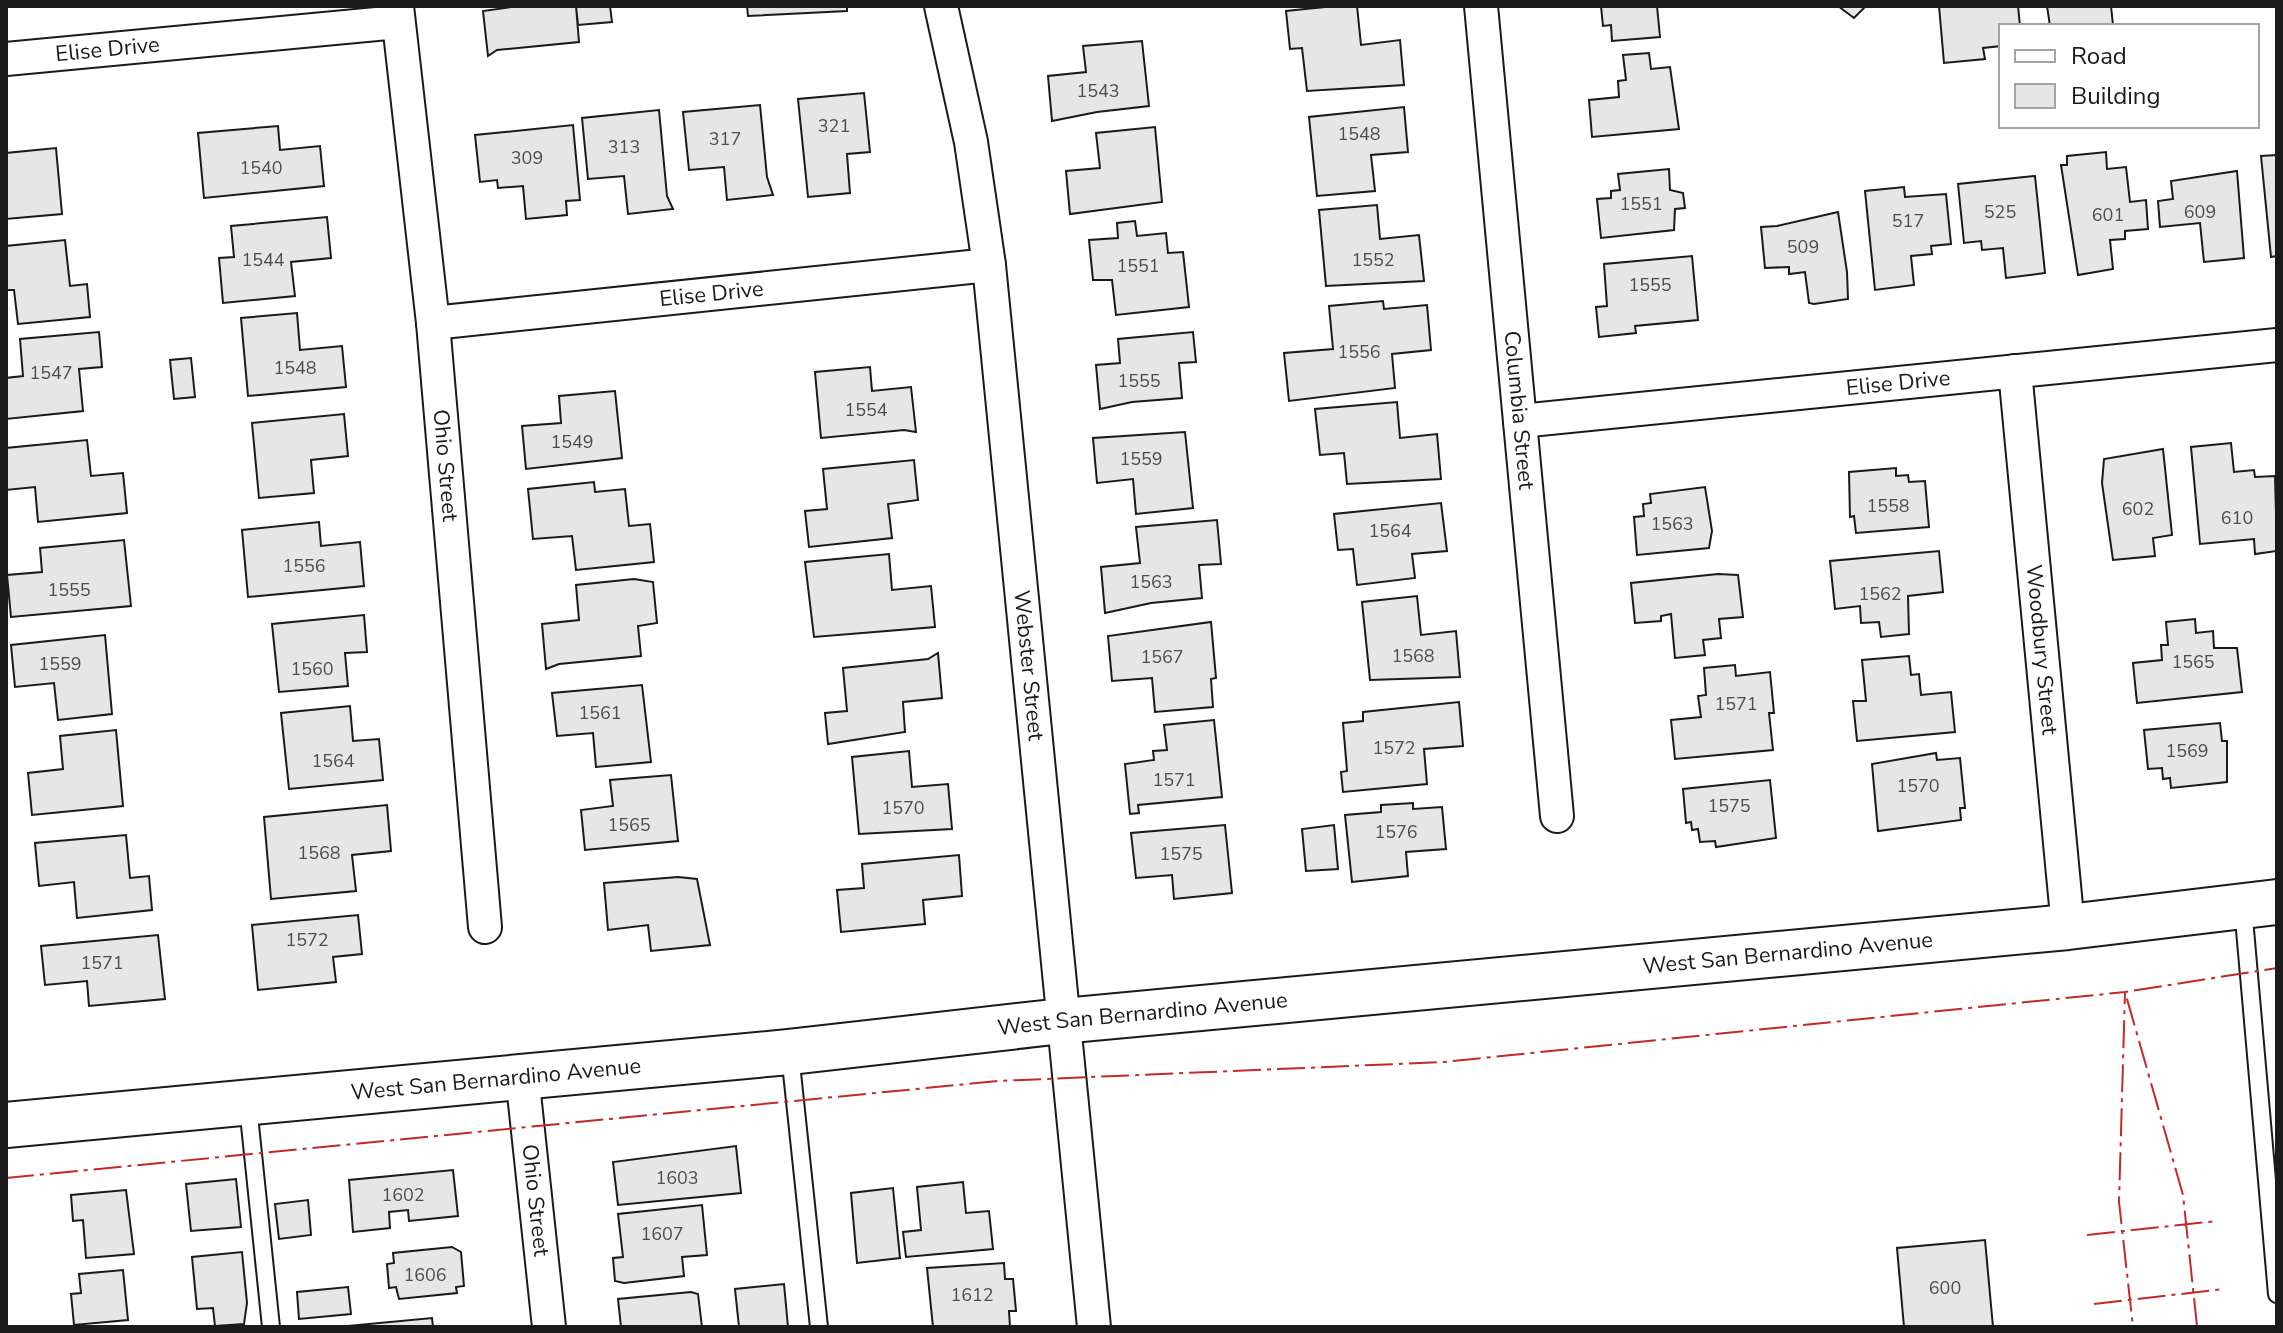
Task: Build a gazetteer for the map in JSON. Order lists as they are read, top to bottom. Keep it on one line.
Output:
{"streets":{"main road":["West San Bernardino Avenue"],"street":["Elise Drive","Columbia Street","Ohio Street","Woodbury Street","Webster Street"]},"crossings":[["Elise Drive","Columbia Street"],["Elise Drive","Ohio Street"],["Elise Drive","Woodbury Street"],["Elise Drive","Webster Street"],["Ohio Street","West San Bernardino Avenue"],["Woodbury Street","West San Bernardino Avenue"],["Webster Street","West San Bernardino Avenue"]],"house_numbers":["1543","321","1548","317","313","309","1540","1551","525","609","601","517","509","1544","1552","1551","1555","1556","1548","1547","1555","1554","1549","1559","1558","602","610","1563","1564","1556","1563","1555","1562","1568","1567","1565","1559","1560","1571","1561","1572","1569","1564","1571","1570","1575","1570","1565","1576","1568","1575","1572","1571","1603","1602","1607","1606","600","1612"],"legend":["Road","Building"]}
